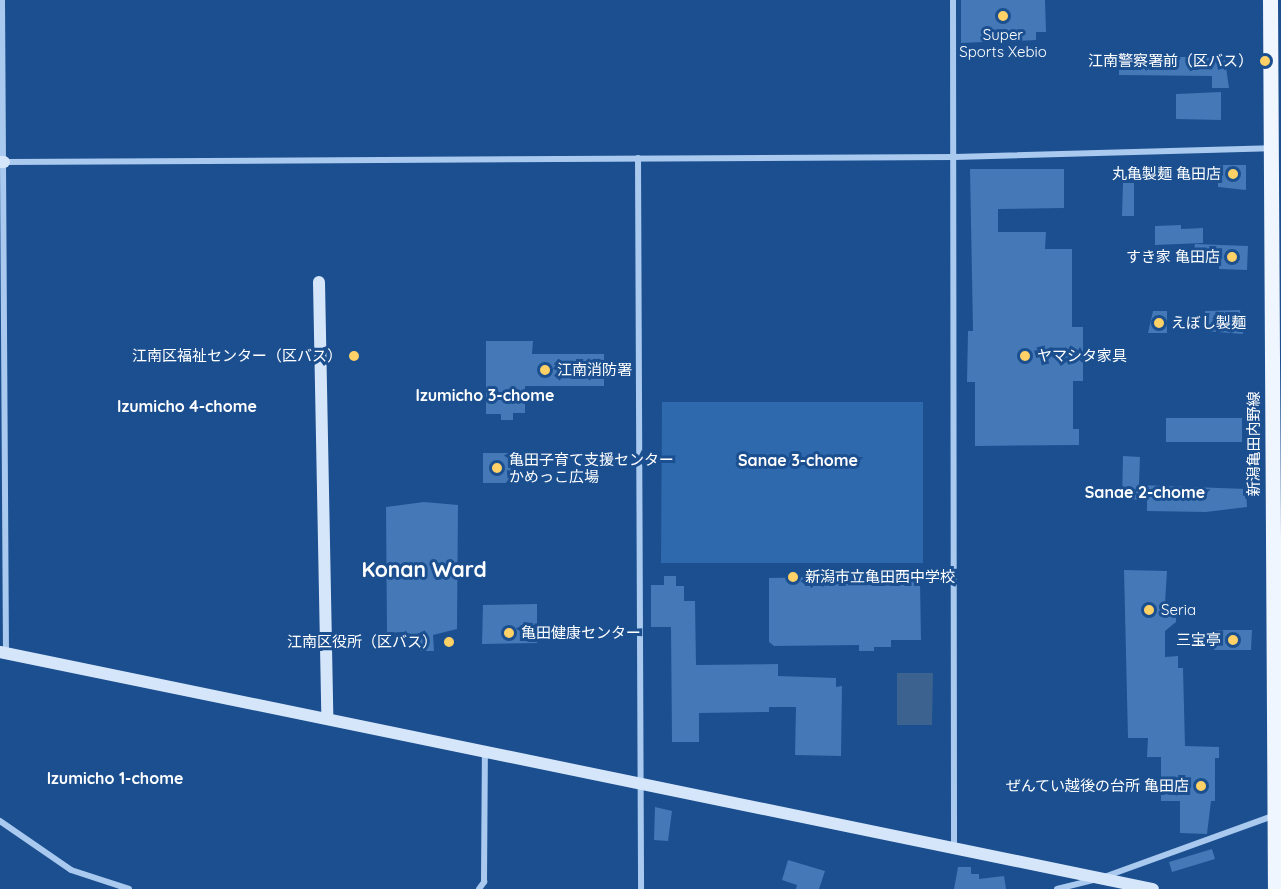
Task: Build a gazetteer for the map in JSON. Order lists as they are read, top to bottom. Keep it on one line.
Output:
{"streets":{"main road":["新潟亀田内野線"]},"districts":["Izumicho 3-chome","Izumicho 4-chome","Sanae 3-chome","Sanae 2-chome","Konan Ward","Izumicho 1-chome"],"places":["Super Sports Xebio","江南警察署前（区バス）","丸亀製麺 亀田店","すき家 亀田店","えぼし製麺","江南区福祉センター（区バス）","ヤマシタ家具","江南消防署","亀田子育て支援センター かめっこ広場","新潟市立亀田西中学校","Seria","亀田健康センター","三宝亭","江南区役所（区バス）","ぜんてい越後の台所 亀田店"]}
